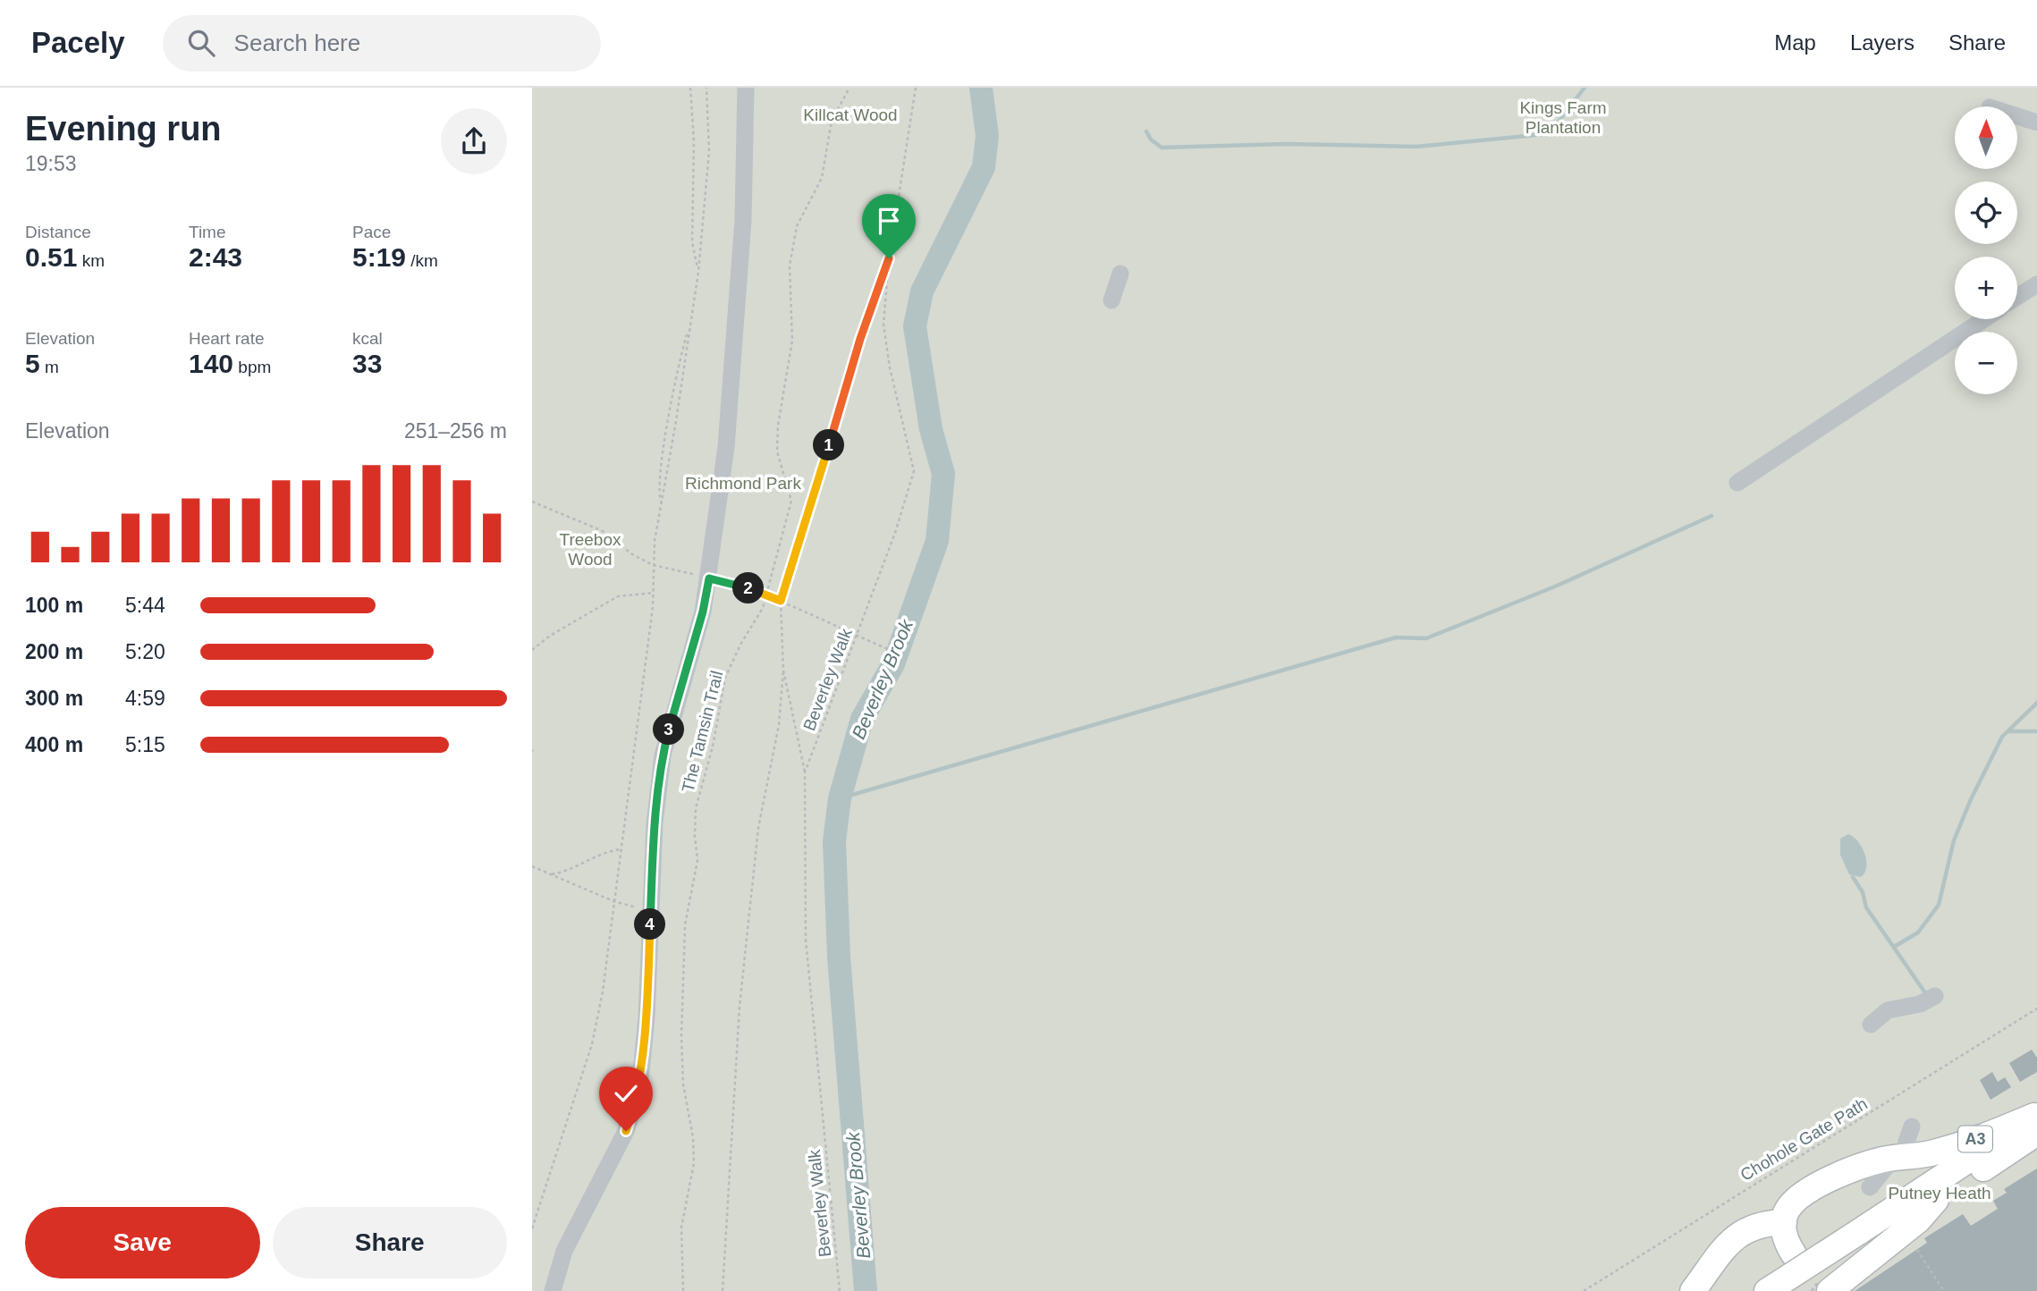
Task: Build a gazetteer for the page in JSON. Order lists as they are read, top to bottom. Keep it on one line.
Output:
{"streets":{"highway":["A3"],"path":["Beverley Walk","The Tamsin Trail","Chohole Gate Path"]},"water":["Beverley Brook"],"parks":["Kings Farm Plantation","Killcat Wood","Richmond Park","Treebox Wood","Putney Heath"],"north":"top","page":{"header":"Pacely","search":"Search here","nav":["Map","Layers","Share"],"heading":["Evening run","19:53"],"map_buttons":["+","−"],"stats":[["Distance","0.51 km"],["Time","2:43"],["Pace","5:19 /km"],["Elevation","5 m"],["Heart rate","140 bpm"],["kcal","33"]],"chart":["Elevation","251–256 m"],"pins":["1","2","3","4"],"list":[{"name":"100 m","note":"5:44"},{"name":"200 m","note":"5:20"},{"name":"300 m","note":"4:59"},{"name":"400 m","note":"5:15"}],"buttons":["Save","Share"]}}
